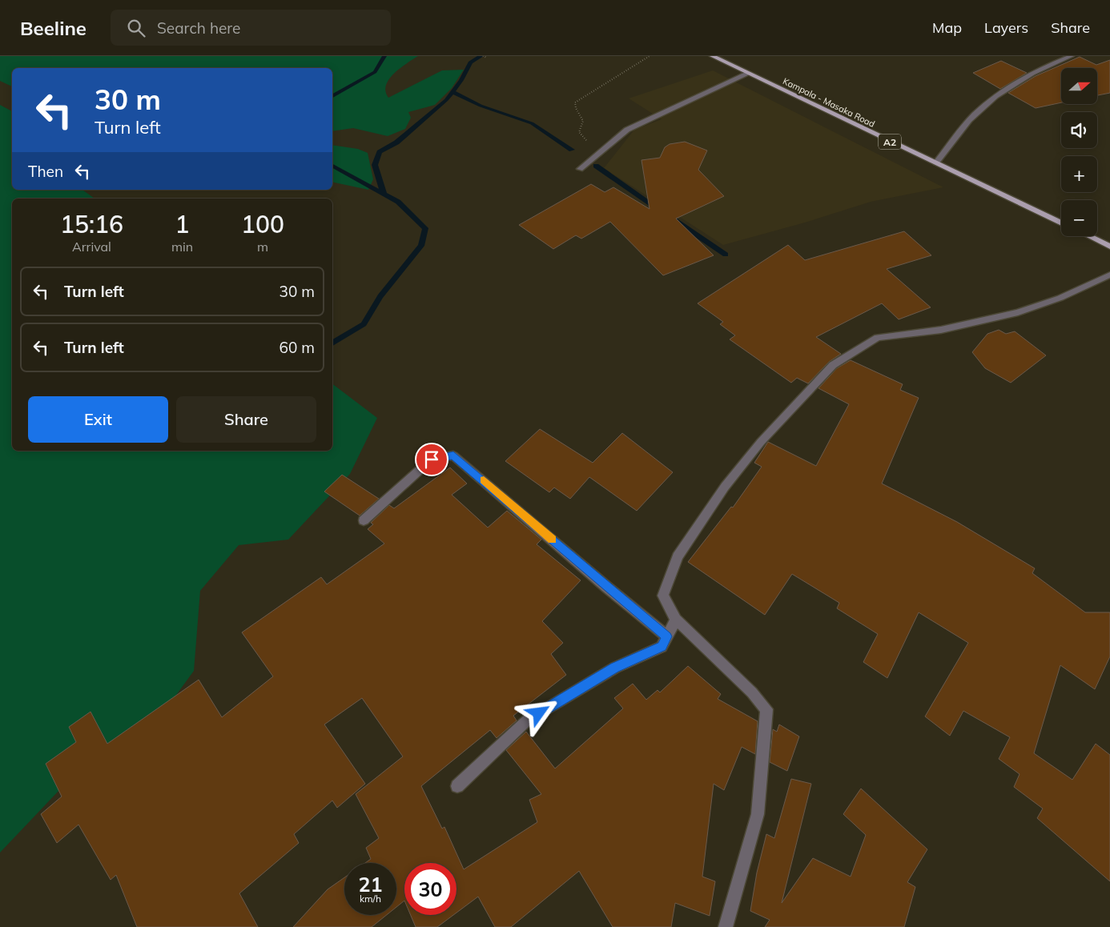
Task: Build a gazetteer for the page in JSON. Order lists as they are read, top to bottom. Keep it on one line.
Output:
{"streets":{"main road":["Kampala - Masaka Road","A2"]},"north":"right","page":{"header":"Beeline","search":"Search here","nav":["Map","Layers","Share"],"map_buttons":["+","−"],"turn":["30 m","Turn left"],"then":"Then","eta":["15:16","Arrival","1","min","100","m"],"list":[{"name":"Turn left","value":"30 m"},{"name":"Turn left","value":"60 m"}],"buttons":["Exit","Share"],"speed":"21 km/h","limit":"30"}}
